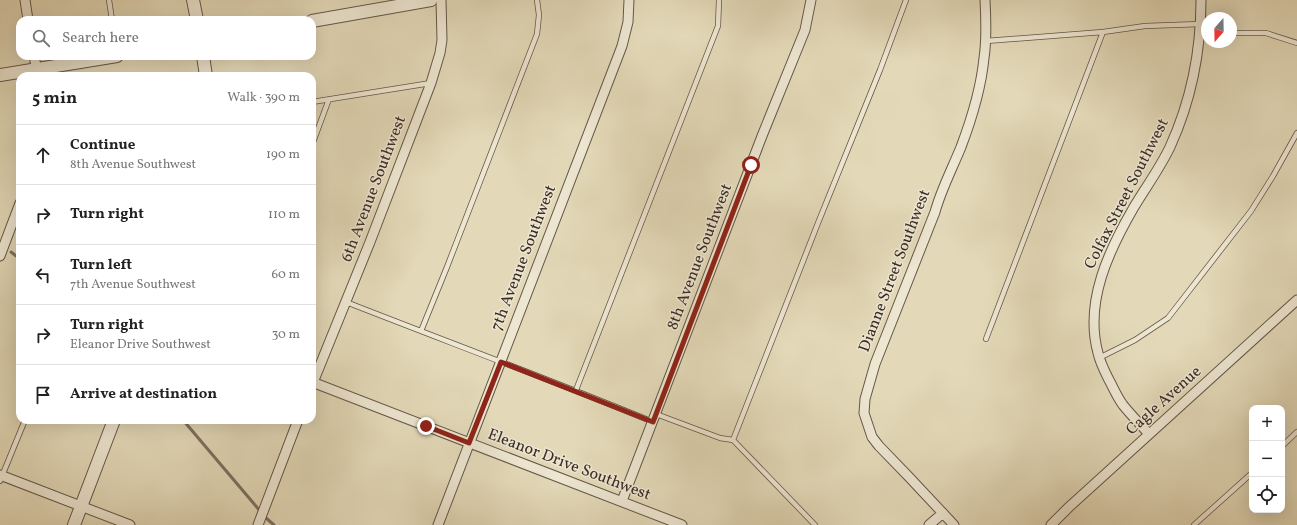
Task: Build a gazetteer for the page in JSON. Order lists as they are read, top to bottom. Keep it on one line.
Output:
{"streets":{"street":["6th Avenue Southwest","Colfax Street Southwest","8th Avenue Southwest","7th Avenue Southwest","Dianne Street Southwest","Cagle Avenue","Eleanor Drive Southwest"]},"crossings":[["Colfax Street Southwest","Cagle Avenue"],["8th Avenue Southwest","Eleanor Drive Southwest"],["7th Avenue Southwest","Eleanor Drive Southwest"]],"north":"bottom","page":{"search":"Search here","heading":["5 min","Walk · 390 m"],"list":[["Continue","8th Avenue Southwest","190 m"],["Turn right","110 m"],["Turn left","7th Avenue Southwest","60 m"],["Turn right","Eleanor Drive Southwest","30 m"],"Arrive at destination"],"map_buttons":["+","−"]}}
